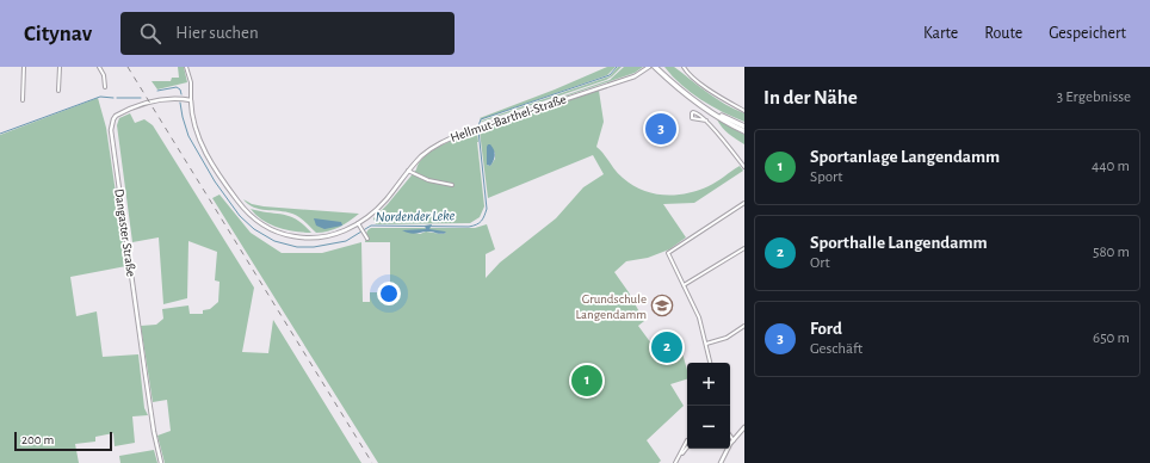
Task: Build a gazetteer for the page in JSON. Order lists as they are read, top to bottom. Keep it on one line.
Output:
{"streets":{"street":["Hellmut-Barthel-Straße","Dangaster Straße"]},"crossings":[["Hellmut-Barthel-Straße","Dangaster Straße"]],"water":["Nordender Leke"],"places":{"school or university":["Grundschule Langendamm"]},"scale_bar":"200 m","page":{"header":"Citynav","search":"Hier suchen","nav":["Karte","Route","Gespeichert"],"heading":["In der Nähe","3 Ergebnisse"],"pins":["3","2","1"],"list":[{"mark":"1","name":"Sportanlage Langendamm","note":"Sport","value":"440 m"},{"mark":"2","name":"Sporthalle Langendamm","note":"Ort","value":"580 m"},{"mark":"3","name":"Ford","note":"Geschäft","value":"650 m"}],"map_buttons":["+","−"],"scale":"200 m"}}
